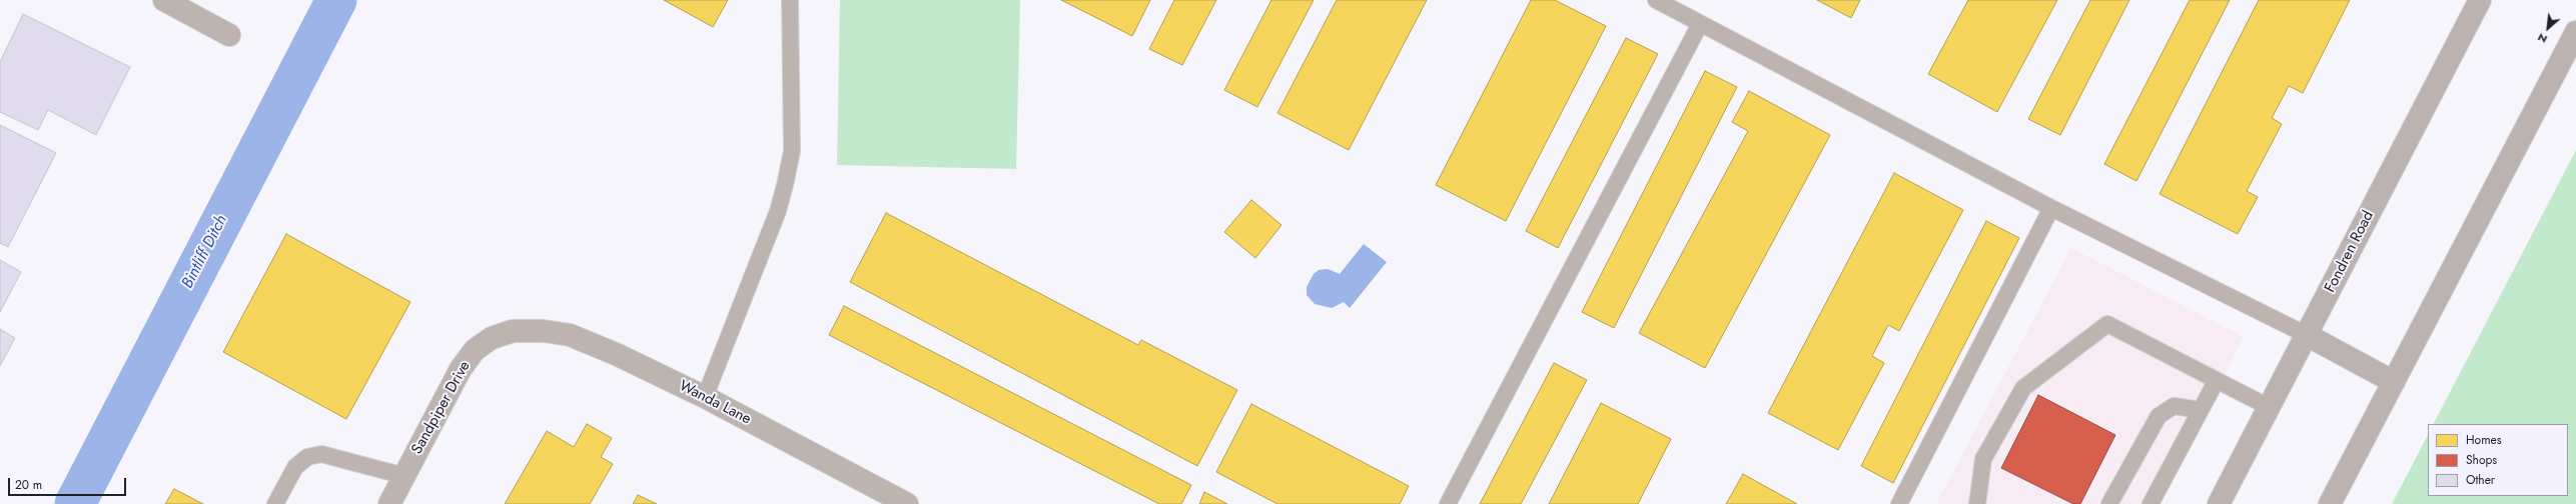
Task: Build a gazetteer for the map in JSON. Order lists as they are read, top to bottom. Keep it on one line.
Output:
{"streets":{"main road":["Fondren Road"],"street":["Wanda Lane","Sandpiper Drive"]},"crossings":[["Wanda Lane","Sandpiper Drive"]],"water":["Bintliff Ditch"],"legend":["Homes","Shops","Other"],"scale_bar":"20 m","north":"bottom left"}
